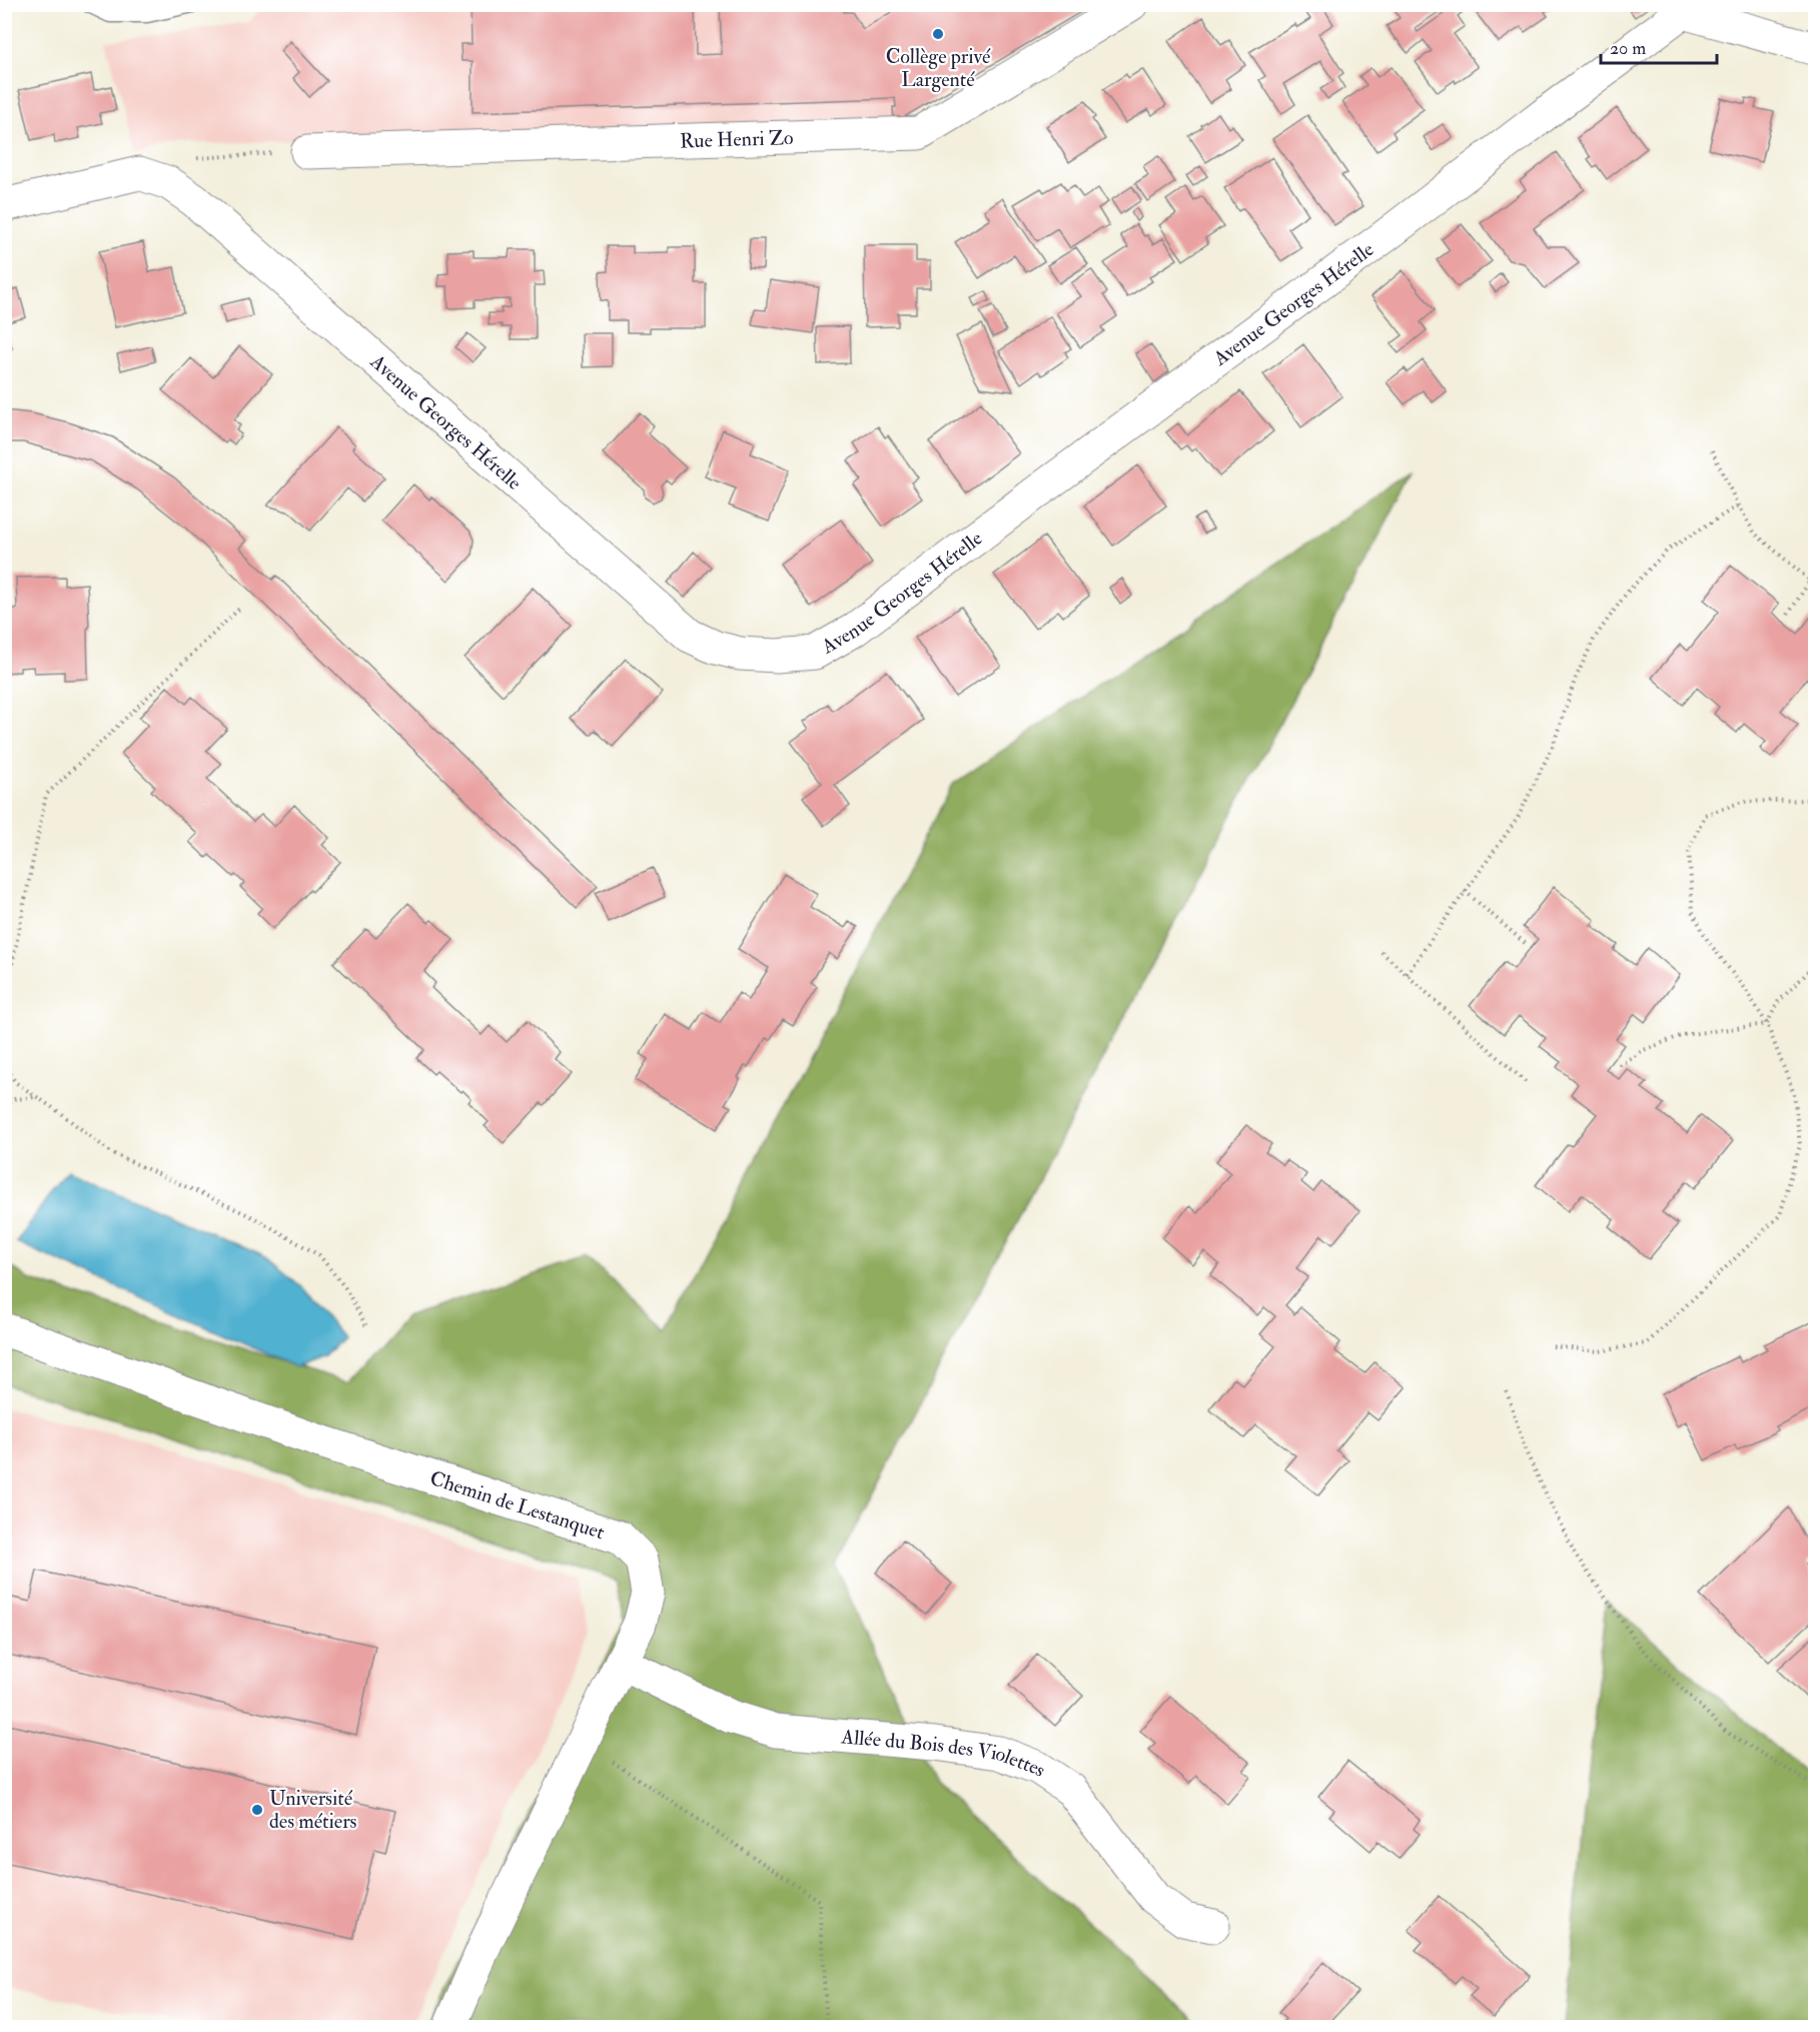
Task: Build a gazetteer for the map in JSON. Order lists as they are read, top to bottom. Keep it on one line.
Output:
{"streets":{"street":["Rue Henri Zo","Avenue Georges Hérelle","Chemin de Lestanquet","Allée du Bois des Violettes"]},"crossings":[["Chemin de Lestanquet","Allée du Bois des Violettes"]],"places":["Collège privé Largenté","Université des métiers"],"scale_bar":"20 m"}
